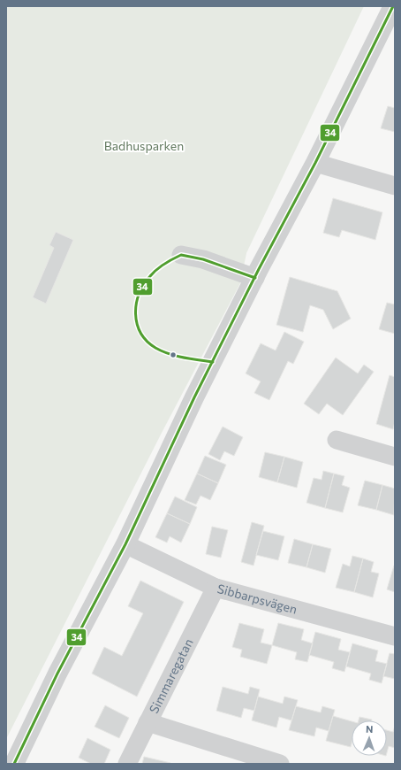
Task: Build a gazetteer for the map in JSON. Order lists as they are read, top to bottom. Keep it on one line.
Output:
{"streets":{"street":["Sibbarpsvägen","Simmaregatan"]},"crossings":[["Sibbarpsvägen","Simmaregatan"]],"parks":["Badhusparken"],"lines":["transit line 34"],"north":"top"}
